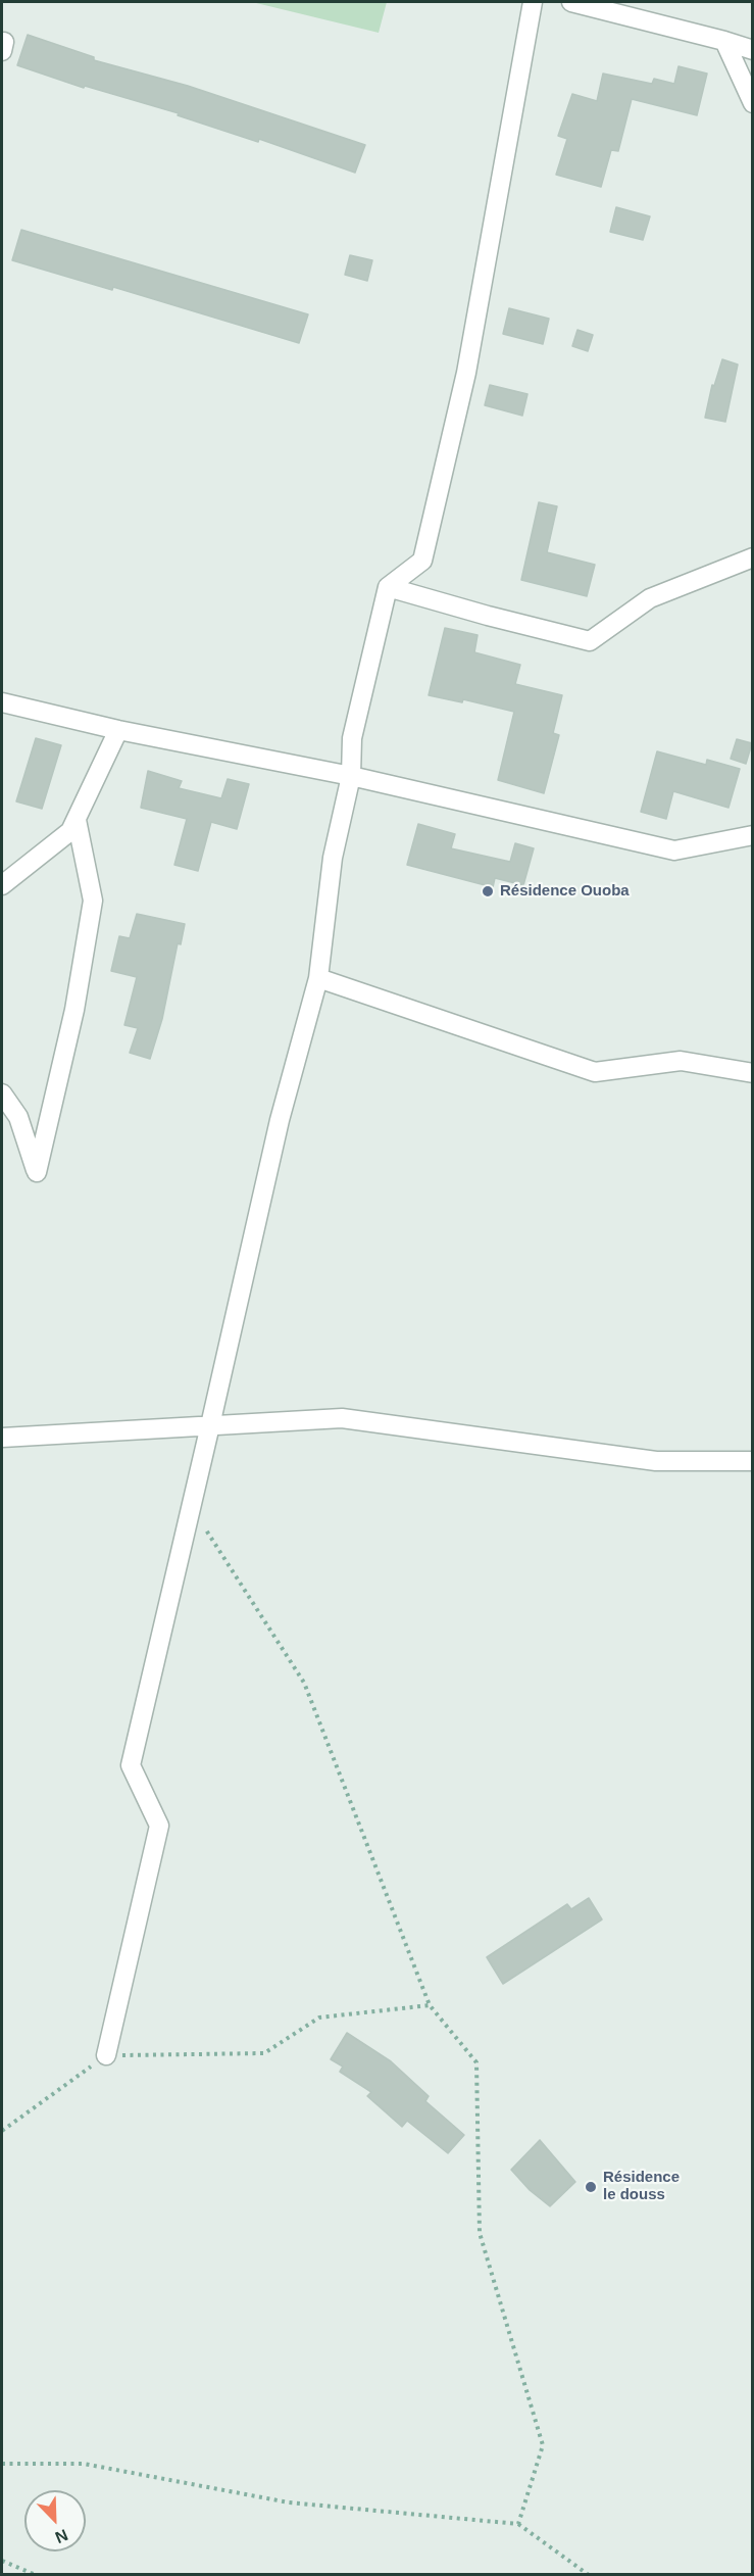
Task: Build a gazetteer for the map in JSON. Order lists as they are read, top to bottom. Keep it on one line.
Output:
{"places":["Résidence Ouoba","Résidence le douss"],"north":"bottom right"}
